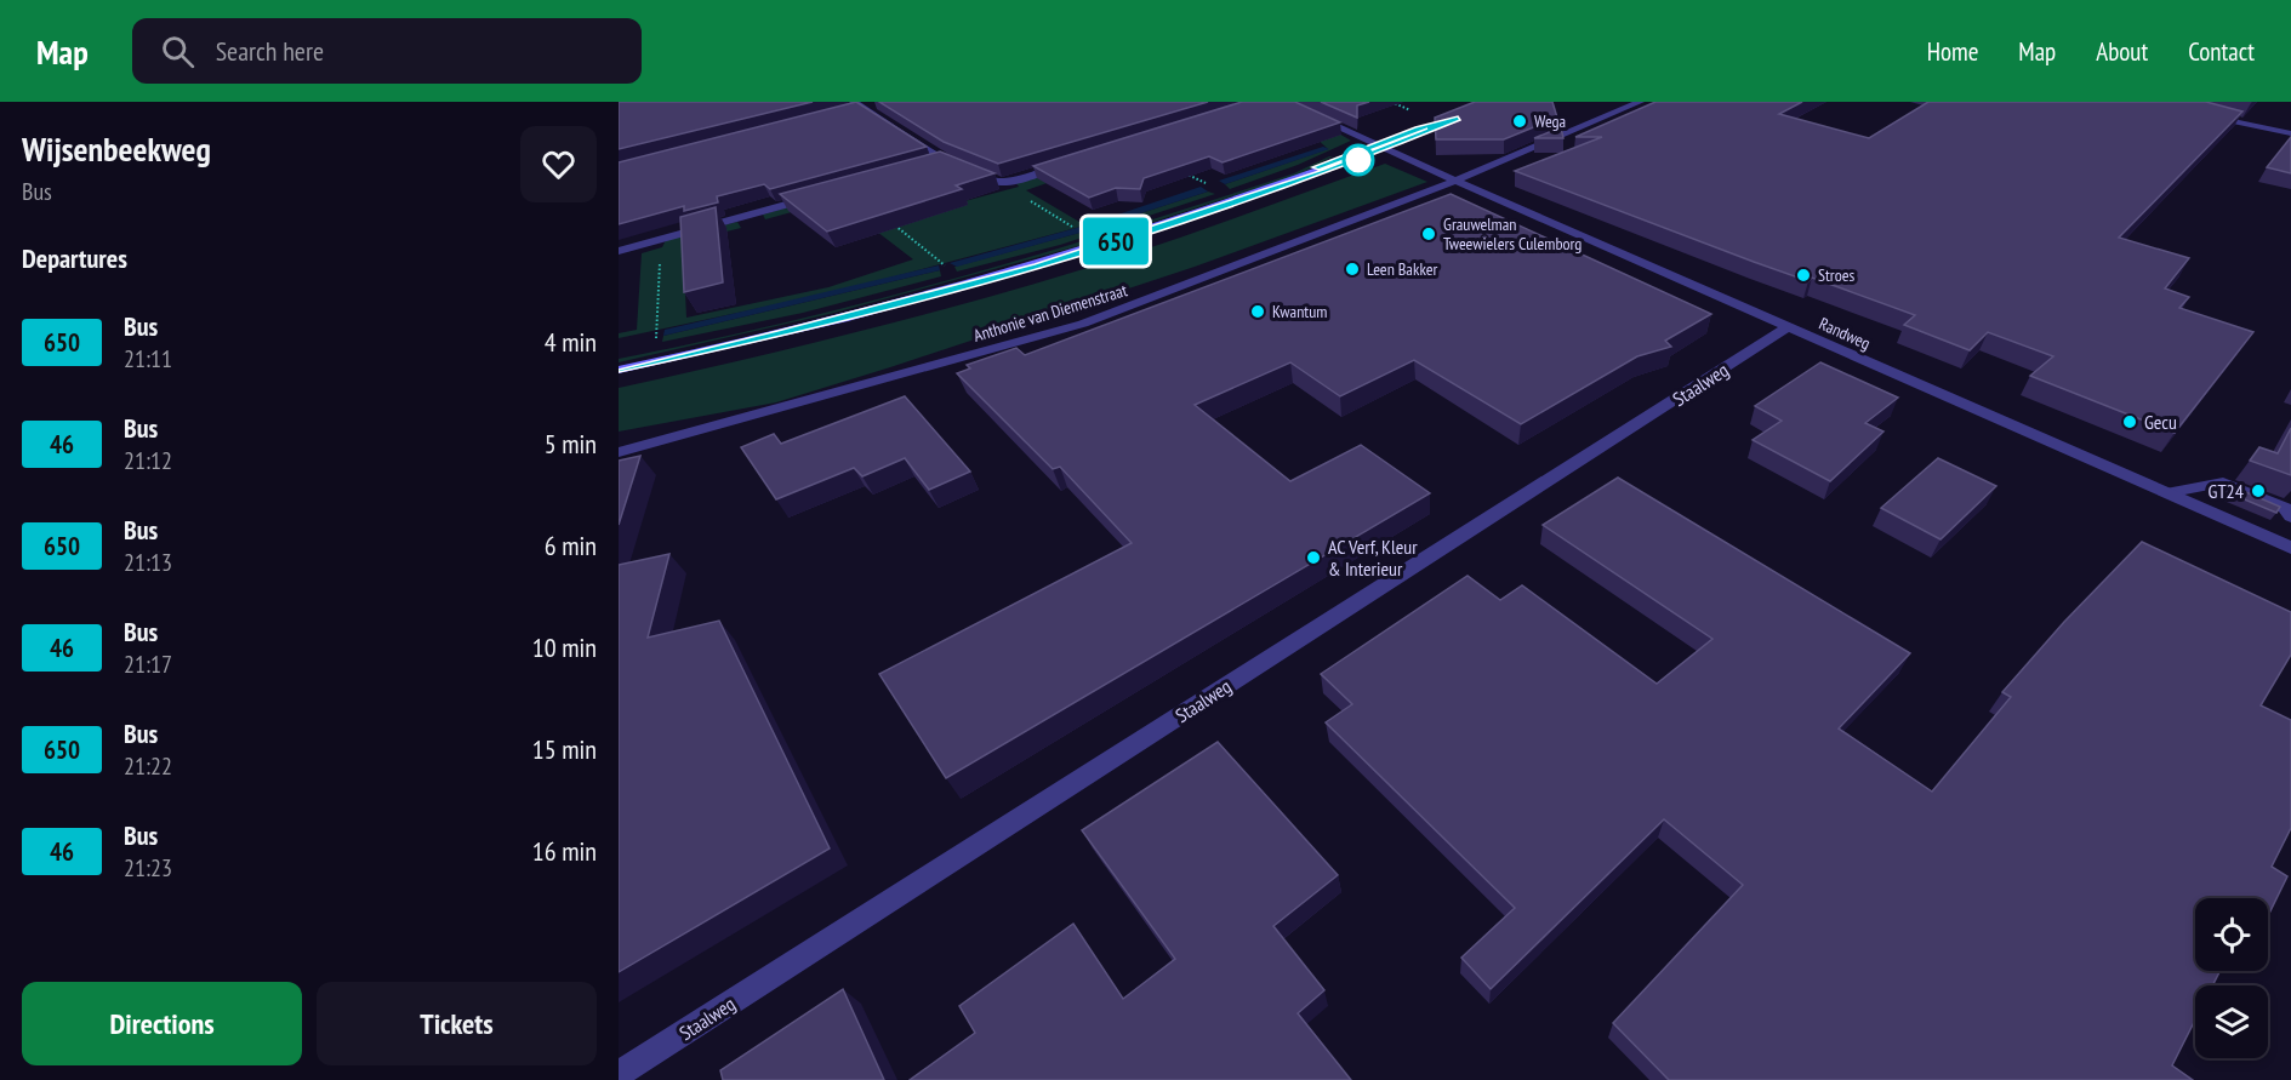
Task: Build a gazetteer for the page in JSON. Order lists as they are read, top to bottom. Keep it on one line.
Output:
{"streets":{"street":["Anthonie van Diemenstraat","Randweg","Staalweg"]},"crossings":[["Anthonie van Diemenstraat","Randweg"],["Randweg","Staalweg"]],"places":["Wega","Grauwelman Tweewielers Culemborg","Leen Bakker","Stroes","Kwantum","Gecu","GT24","AC Verf, Kleur & Interieur"],"lines":["bus line 650"],"page":{"header":"Map","search":"Search here","nav":["Home","Map","About","Contact"],"heading":[["Wijsenbeekweg","Bus"],"Departures"],"on_map":"650","list":[{"mark":"650","name":"Bus","note":"21:11","value":"4 min"},{"mark":"46","name":"Bus","note":"21:12","value":"5 min"},{"mark":"650","name":"Bus","note":"21:13","value":"6 min"},{"mark":"46","name":"Bus","note":"21:17","value":"10 min"},{"mark":"650","name":"Bus","note":"21:22","value":"15 min"},{"mark":"46","name":"Bus","note":"21:23","value":"16 min"}],"buttons":["Directions","Tickets"]}}
